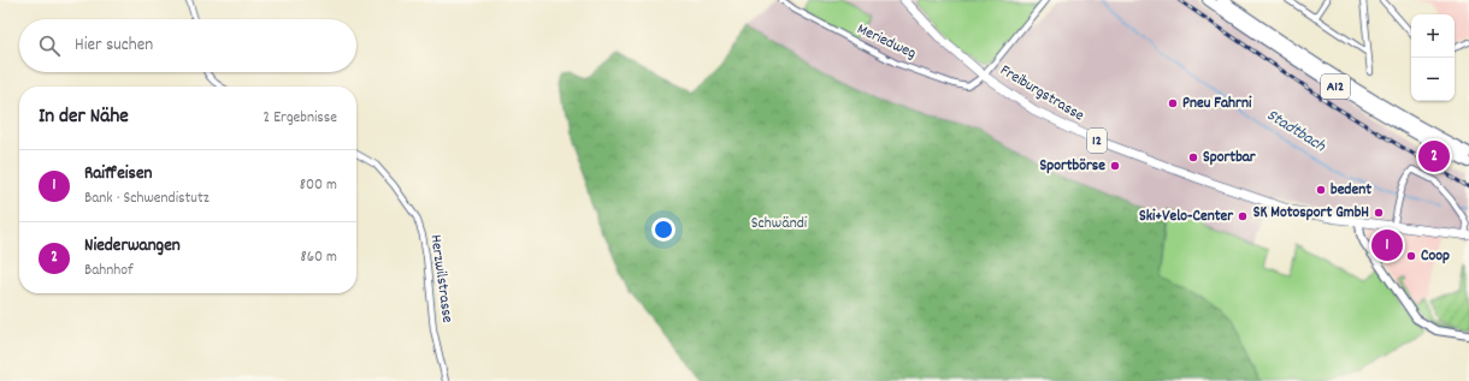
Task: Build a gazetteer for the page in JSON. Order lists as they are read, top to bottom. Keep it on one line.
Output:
{"streets":{"highway":["A12"],"main road":["Freiburgstrasse","12"],"street":["Meriedweg","Herzwilstrasse"]},"crossings":[["Meriedweg","Freiburgstrasse"]],"water":["Stadtbach"],"parks":["Schwändi"],"places":["Pneu Fahrni","Sportbar","Sportbörse","bedent","SK Motosport GmbH","Ski+Velo-Center","Coop"],"page":{"map_buttons":["+","−"],"search":"Hier suchen","heading":["In der Nähe","2 Ergebnisse"],"pins":["2","1"],"list":[{"mark":"1","name":"Raiffeisen","note":"Bank · Schwendistutz","value":"800 m"},{"mark":"2","name":"Niederwangen","note":"Bahnhof","value":"860 m"}]}}
